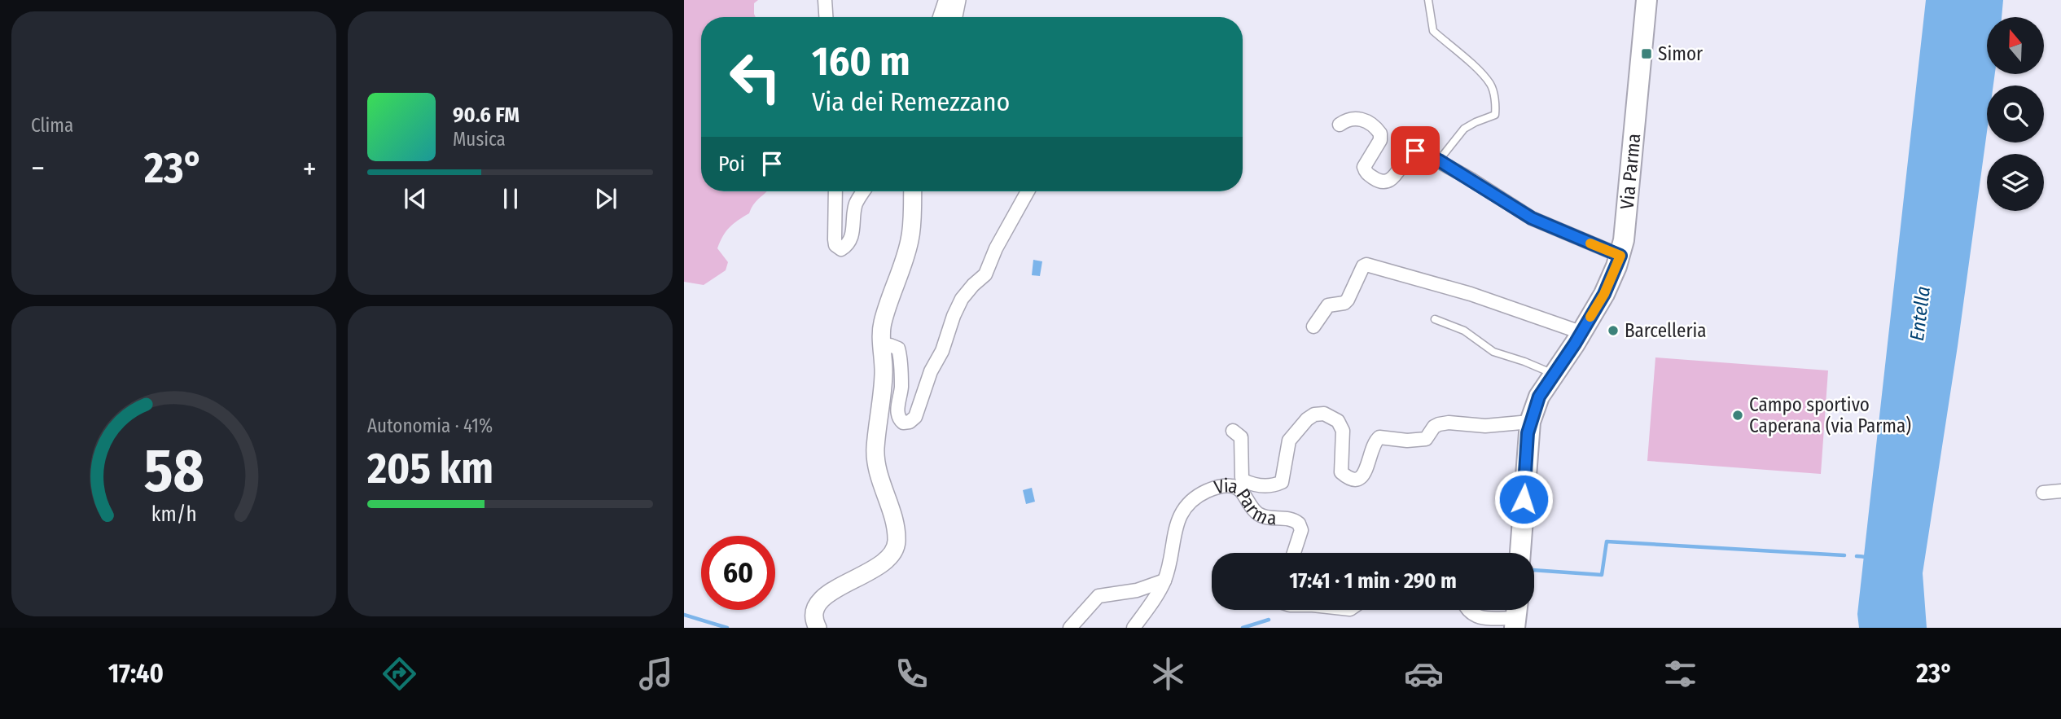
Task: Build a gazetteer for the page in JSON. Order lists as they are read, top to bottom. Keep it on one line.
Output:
{"streets":{"main road":["Via Parma"]},"water":["Entella"],"places":{"transit":["Simor"],"other":["Barcelleria","Campo sportivo Caperana (via Parma)"]},"north":"top","page":{"tile":["Clima",["Autonomia · 41%","205 km"]],"turn":["160 m","Via dei Remezzano"],"song":["90.6 FM","Musica"],"then":"Poi","heat":["−","23°","+"],"limit":"60","trip":"17:41 · 1 min · 290 m","tabs":["17:40","23°"],"gauge":["58","km/h"]}}
